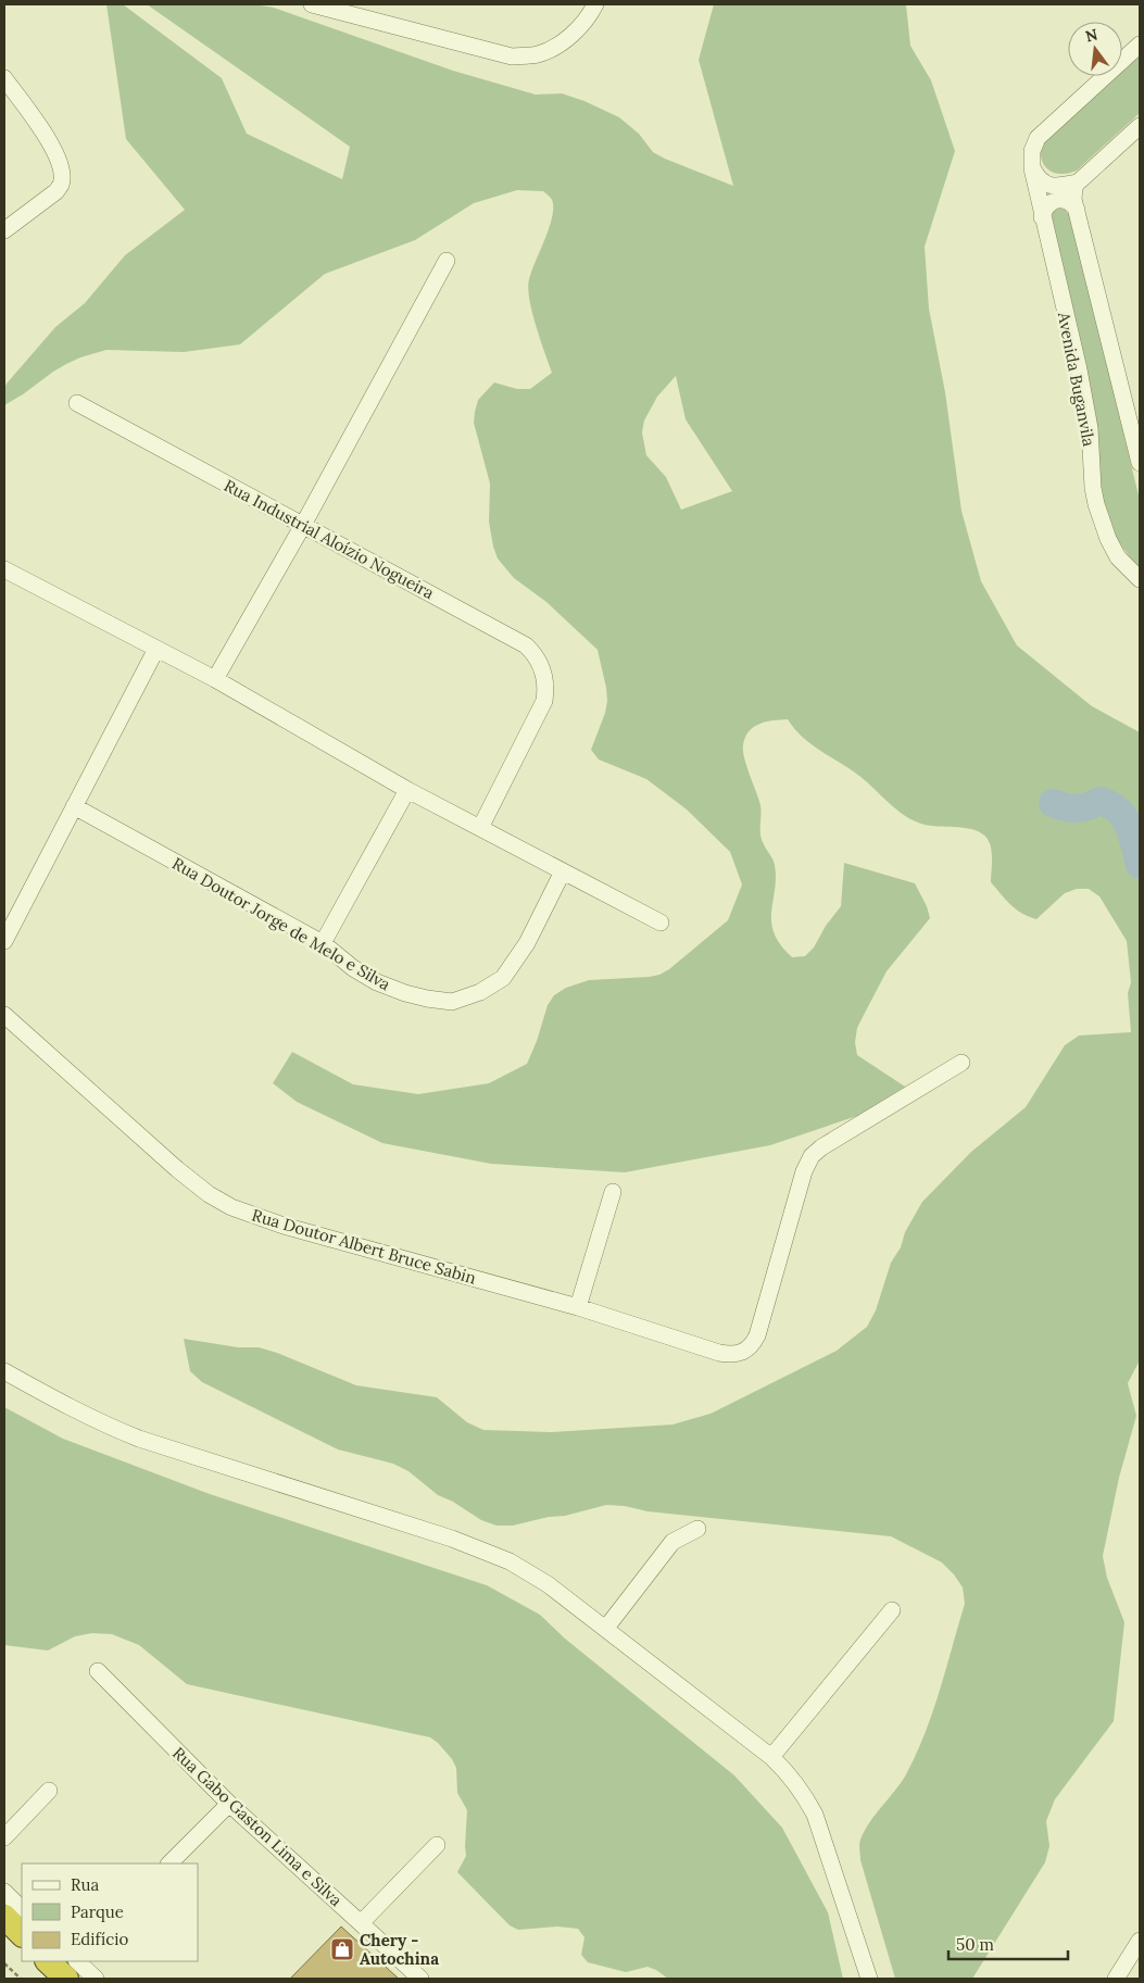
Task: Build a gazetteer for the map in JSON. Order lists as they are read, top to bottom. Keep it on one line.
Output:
{"streets":{"street":["Avenida Buganvila","Rua Industrial Aloízio Nogueira","Rua Doutor Jorge de Melo e Silva","Rua Doutor Albert Bruce Sabin","Rua Gabo Gaston Lima e Silva"]},"places":{"shop":["Chery - Autochina"]},"legend":["Rua","Parque","Edifício"],"scale_bar":"50 m","north":"top"}
